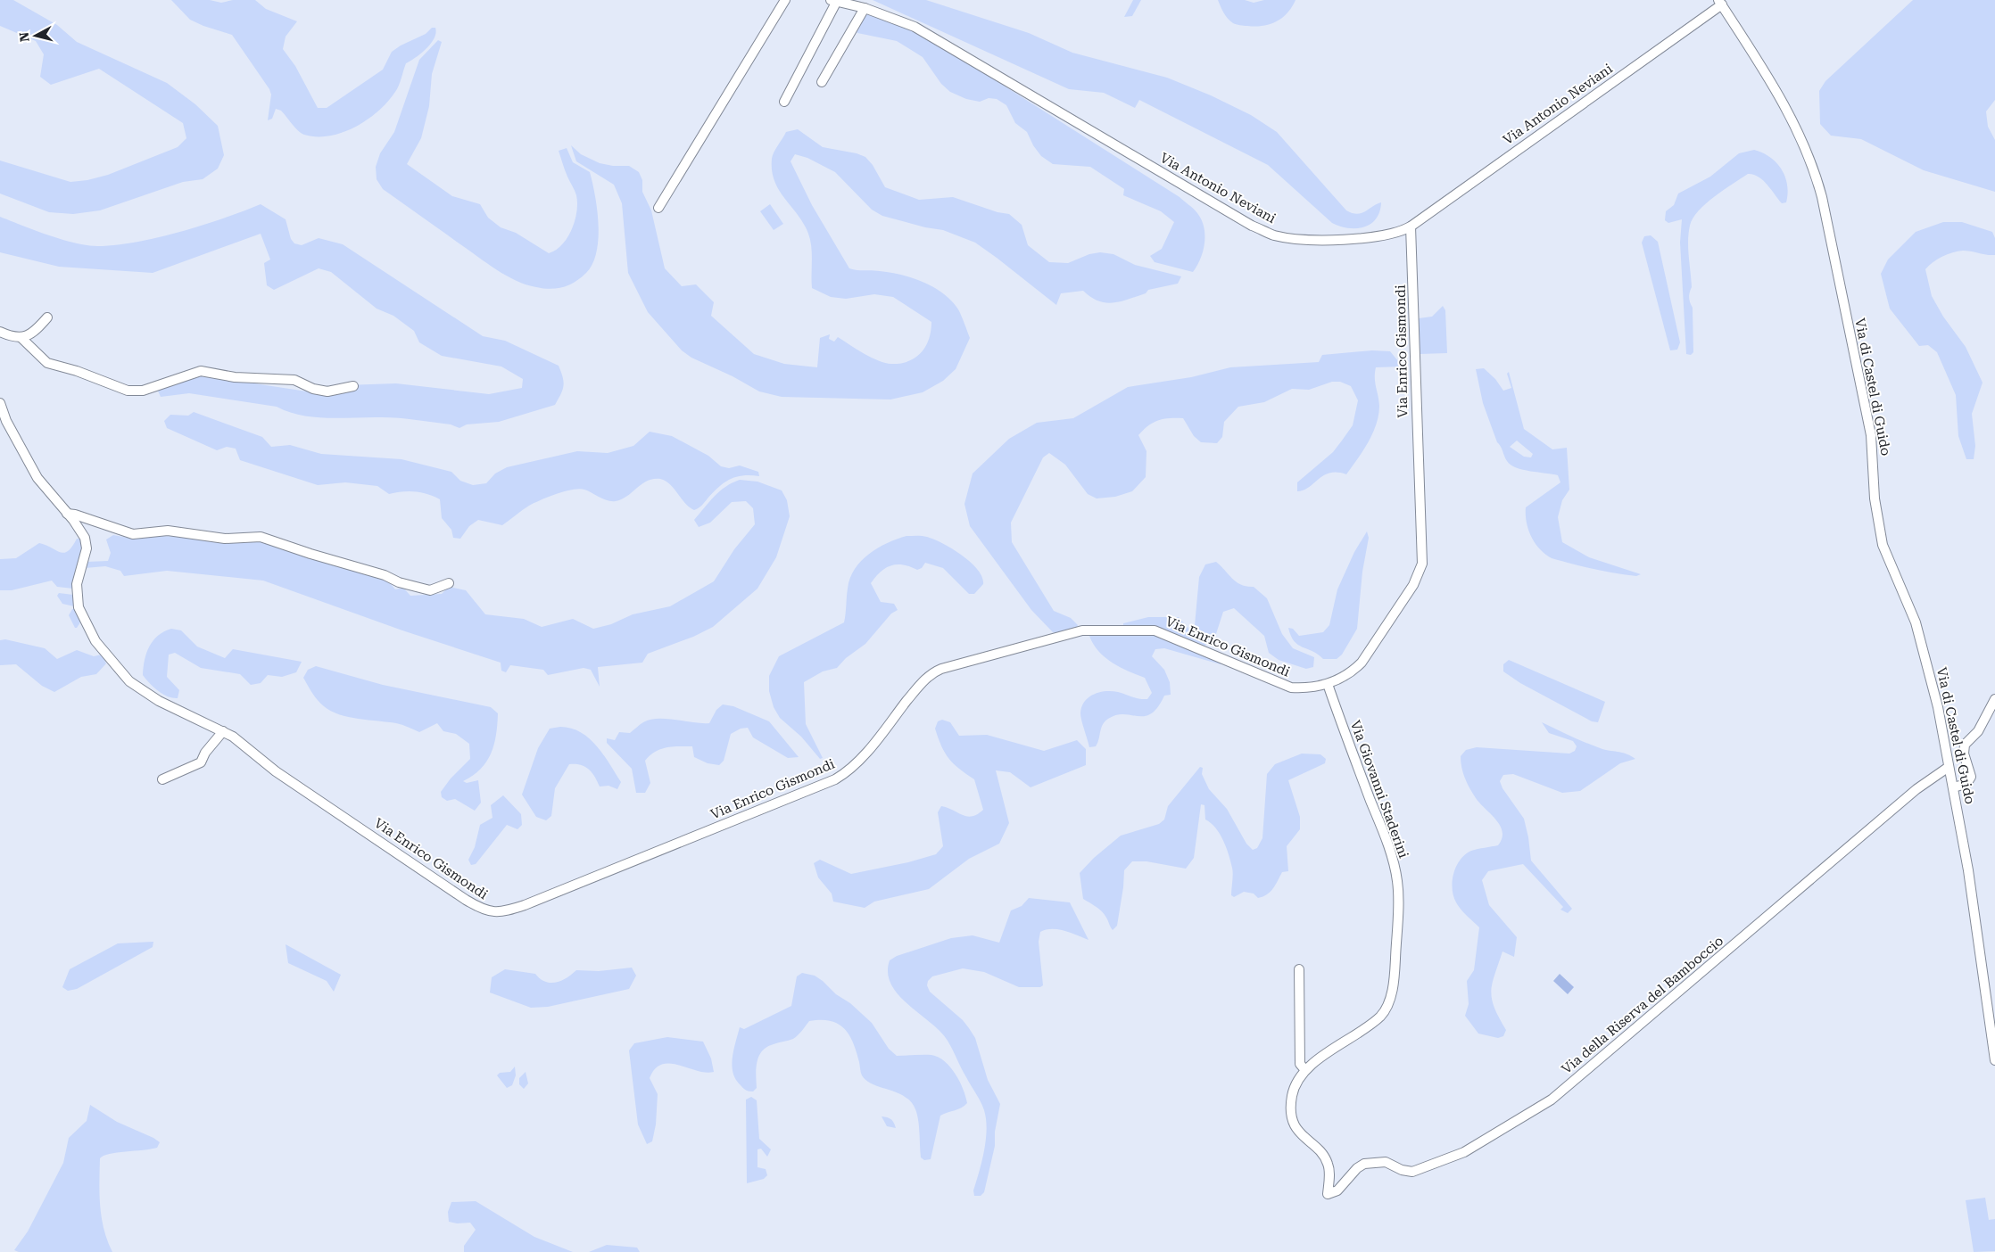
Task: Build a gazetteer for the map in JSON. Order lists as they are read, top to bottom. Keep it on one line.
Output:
{"streets":{"street":["Via Antonio Neviani","Via Enrico Gismondi","Via di Castel di Guido","Via Giovanni Staderini","Via della Riserva del Bamboccio"]},"crossings":[["Via Antonio Neviani","Via Enrico Gismondi"],["Via Antonio Neviani","Via di Castel di Guido"],["Via Enrico Gismondi","Via Giovanni Staderini"],["Via di Castel di Guido","Via della Riserva del Bamboccio"],["Via Giovanni Staderini","Via della Riserva del Bamboccio"]],"north":"left"}
